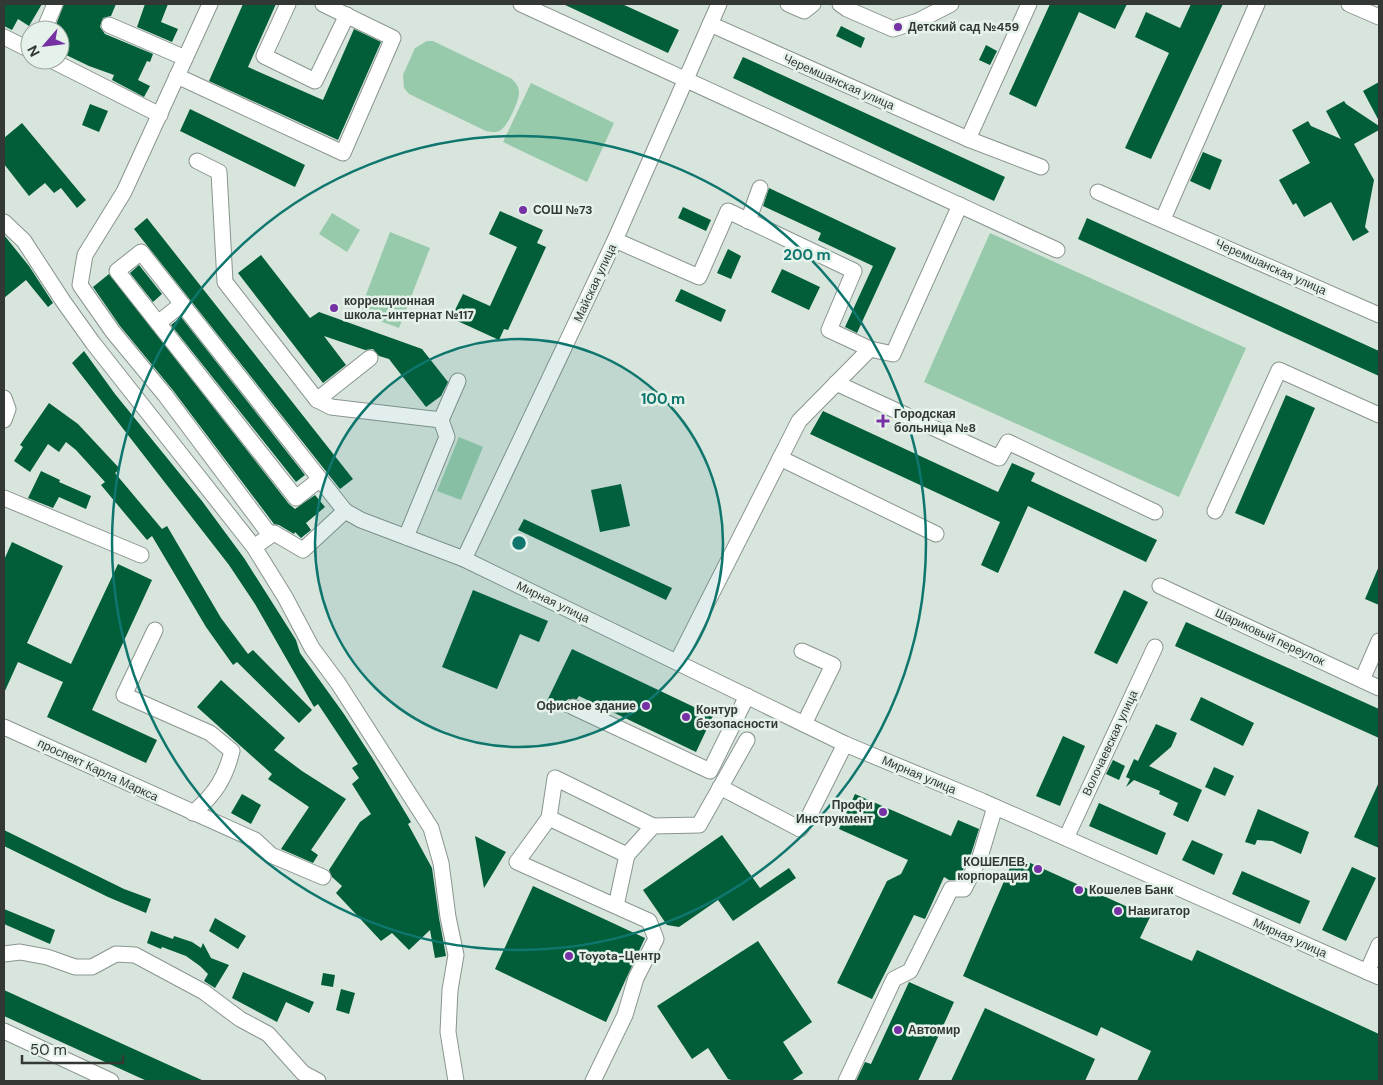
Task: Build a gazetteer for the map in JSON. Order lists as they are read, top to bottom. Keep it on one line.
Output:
{"streets":{"street":["Черемшанская улица","Майская улица","Мирная улица","Шариковый переулок","Волочаевская улица","проспект Карла Маркса"]},"crossings":[["Черемшанская улица","Майская улица"],["Майская улица","Мирная улица"],["Мирная улица","Волочаевская улица"]],"places":{"other":["Детский сад №459","СОШ №73","коррекционная школа-интернат №117","Офисное здание","Контур безопасности","Профи Инструкмент","КОШЕЛЕВ, корпорация","Кошелев Банк","Навигатор","Toyota-Центр","Автомир"],"health":["Городская больница №8"]},"scale_bar":"50 m","north":"bottom left","rings":["200 m","100 m"]}
